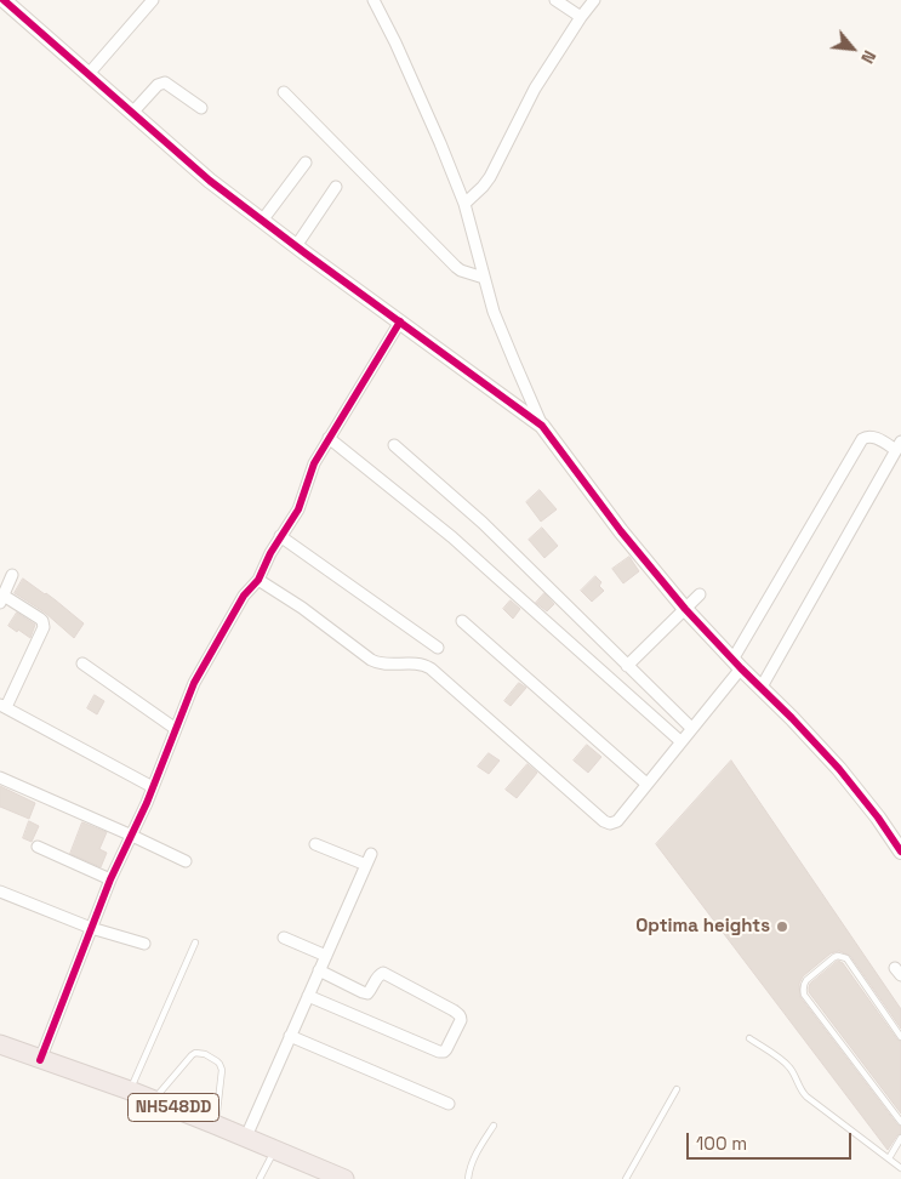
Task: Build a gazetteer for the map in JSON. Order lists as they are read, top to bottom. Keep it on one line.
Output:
{"streets":{"highway":["NH548DD"]},"places":["Optima heights"],"scale_bar":"100 m","north":"bottom right"}
